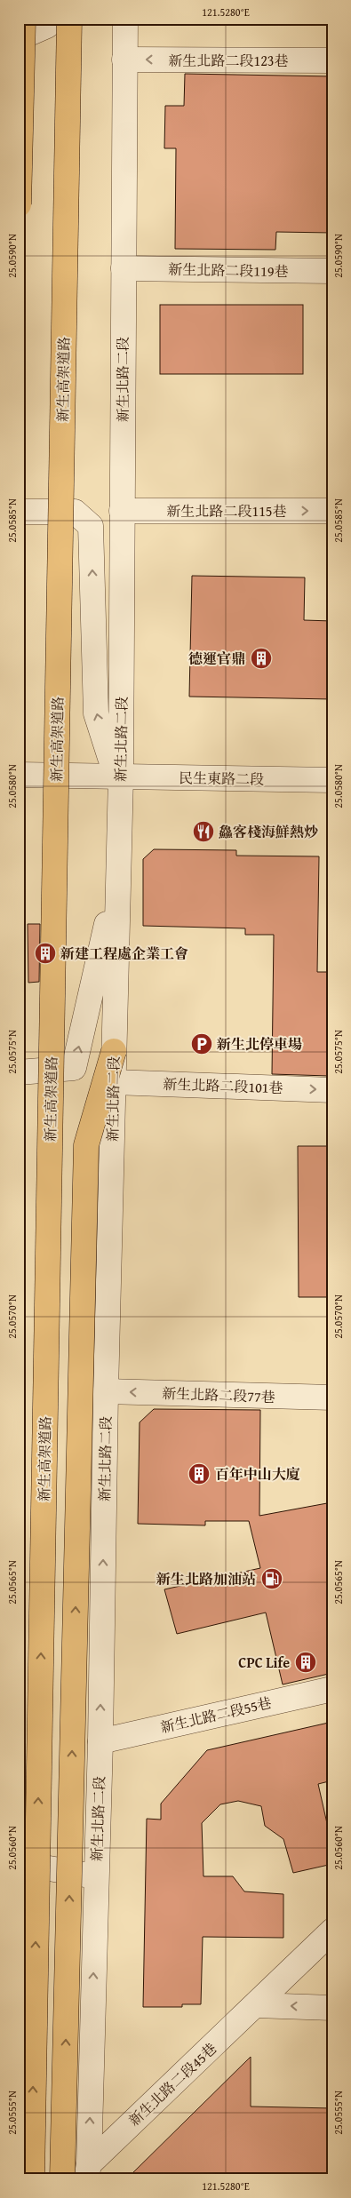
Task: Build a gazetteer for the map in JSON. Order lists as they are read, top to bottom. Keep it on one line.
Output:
{"streets":{"highway":["新生高架道路"],"street":["新生北路二段123巷","新生北路二段119巷","新生北路二段","新生北路二段115巷","民生東路二段","新生北路二段101巷","新生北路二段77巷","新生北路二段55巷","新生北路二段45巷"]},"crossings":[["新生北路二段123巷","新生北路二段"],["新生北路二段119巷","新生北路二段"],["新生北路二段","新生北路二段115巷"],["新生北路二段","民生東路二段"],["新生北路二段","新生北路二段101巷"],["新生北路二段","新生北路二段77巷"],["新生北路二段","新生北路二段55巷"],["新生北路二段","新生北路二段45巷"]],"one_way":["新生北路二段123巷","新生北路二段115巷","新生北路二段101巷","新生北路二段77巷"],"places":{"building":["德運官鼎","新建工程處企業工會","百年中山大廈","CPC Life"],"restaurant":["鱻客棧海鮮熱炒"],"parking":["新生北停車場"],"fuel station":["新生北路加油站"]},"coordinates":["121.5280°E","25.0590°N","25.0585°N","25.0580°N","25.0575°N","25.0570°N","25.0565°N","25.0560°N","25.0555°N"]}
